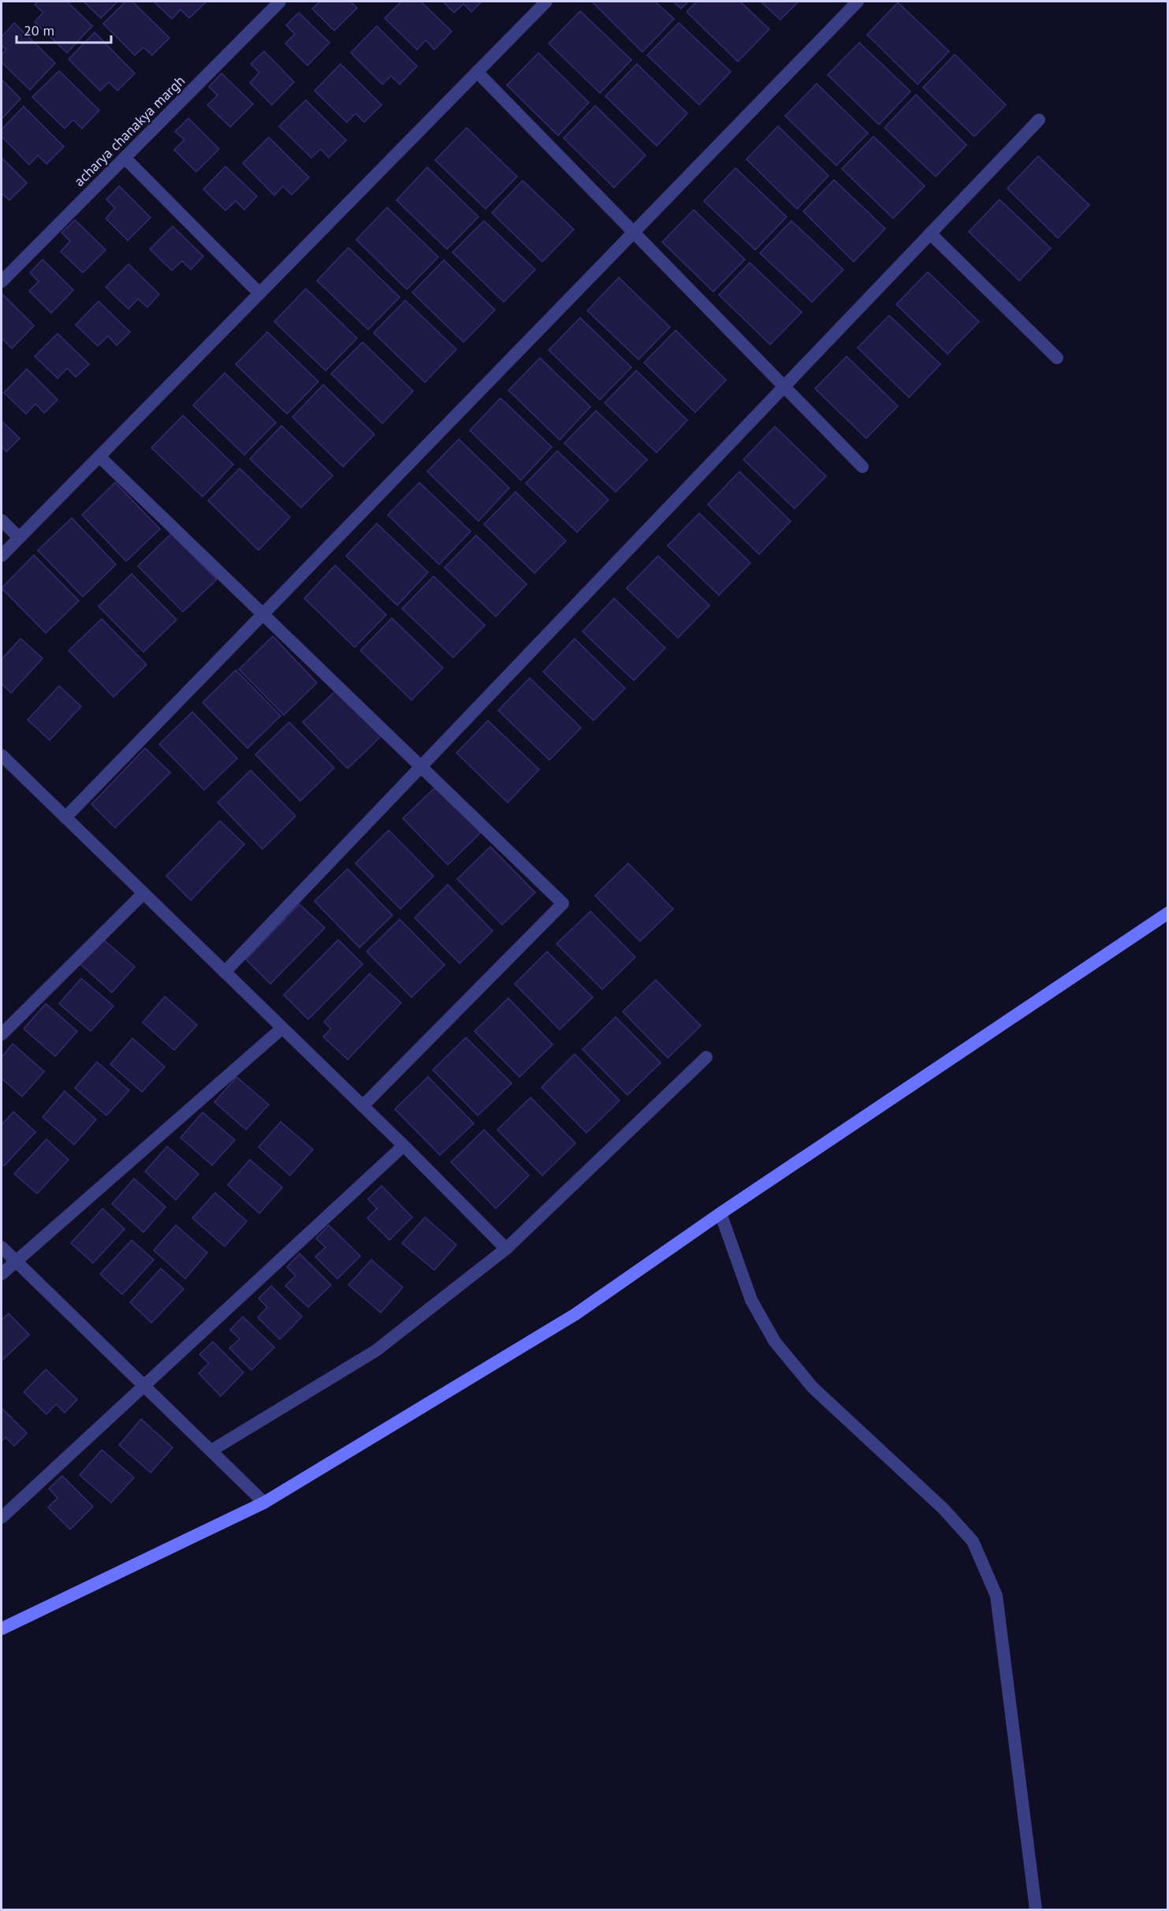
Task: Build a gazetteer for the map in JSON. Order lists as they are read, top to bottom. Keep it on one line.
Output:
{"streets":{"street":["acharya chanakya margh"]},"scale_bar":"20 m"}
